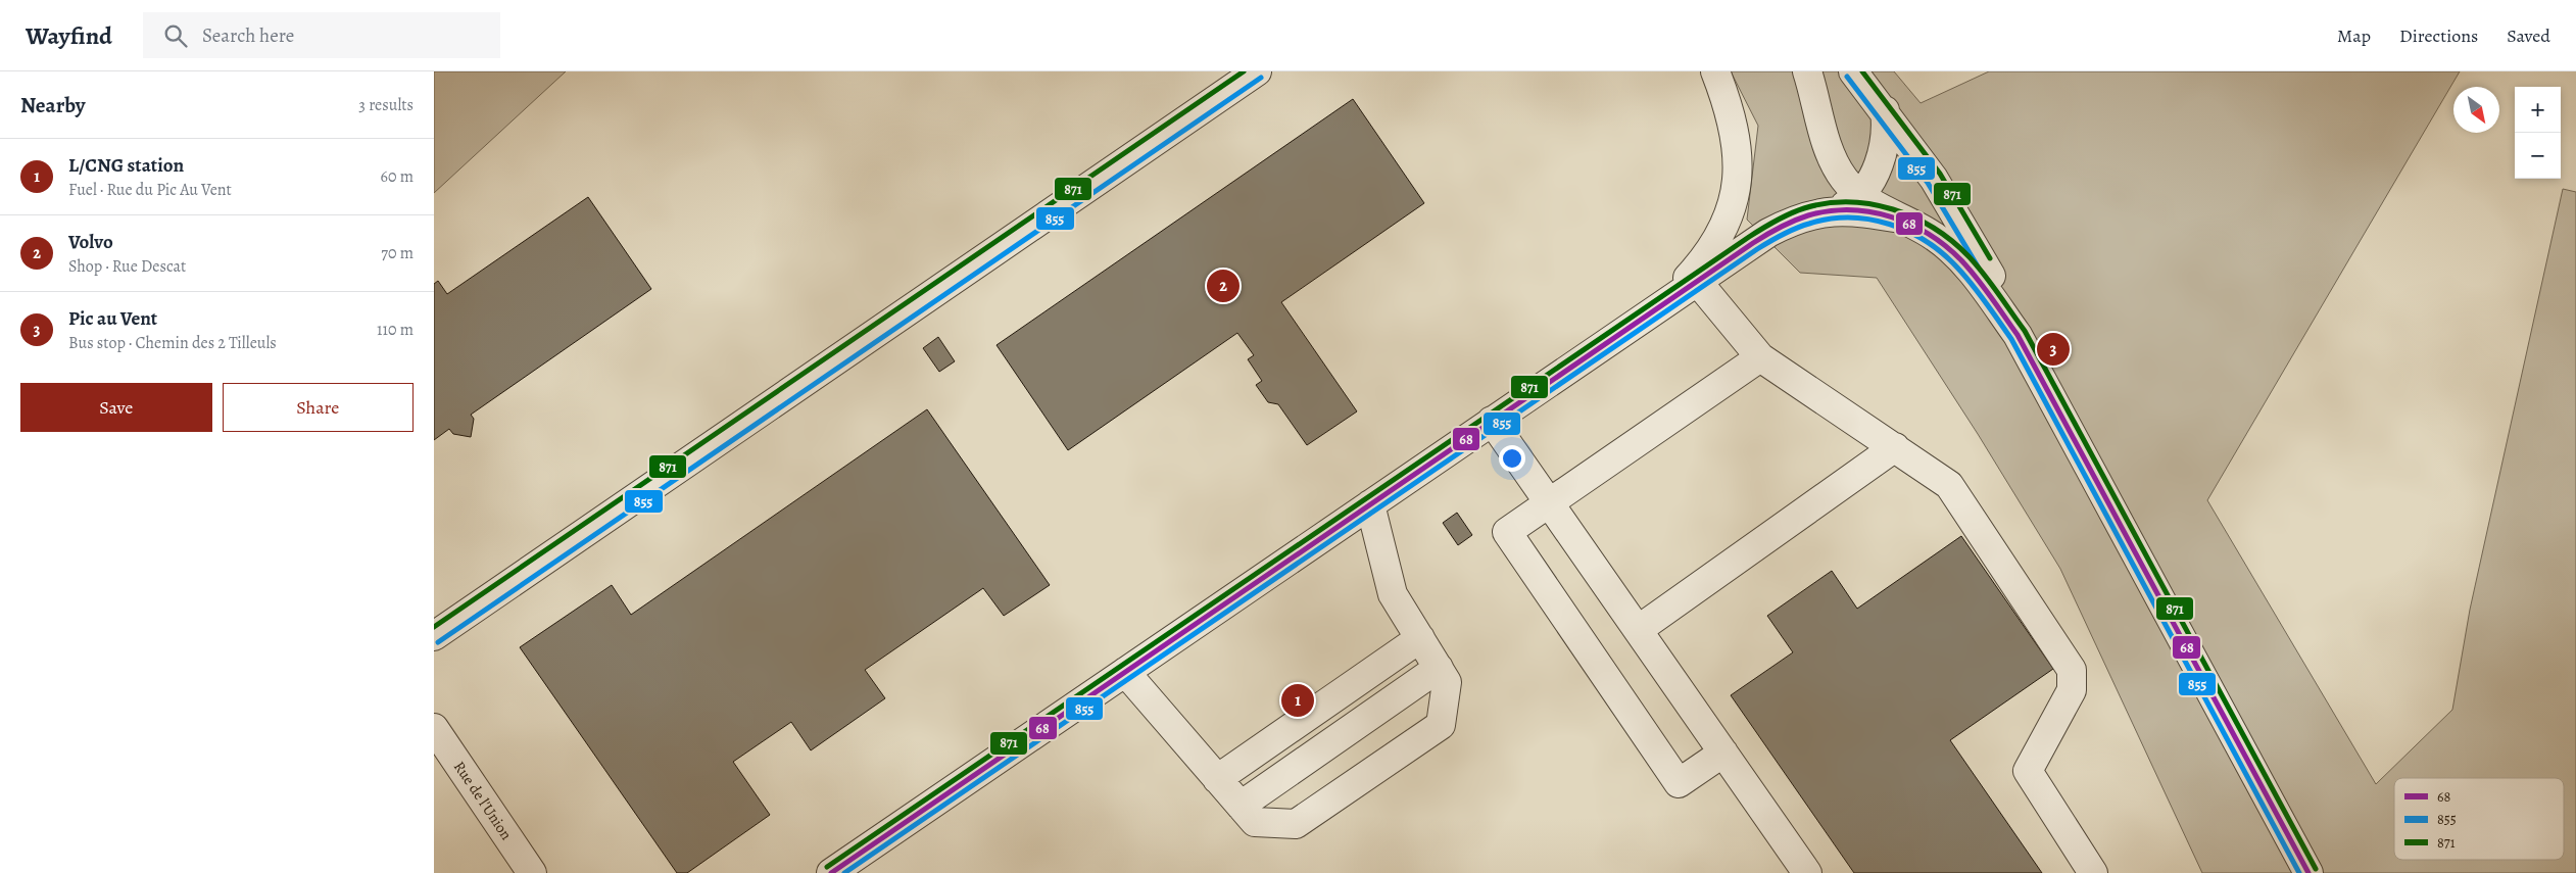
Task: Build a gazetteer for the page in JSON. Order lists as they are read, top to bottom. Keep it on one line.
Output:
{"streets":{"street":["Rue de l'Union"]},"lines":["transit line 871","transit line 855","transit line 68"],"legend":["68","855","871"],"north":"bottom right","page":{"header":"Wayfind","search":"Search here","nav":["Map","Directions","Saved"],"heading":["Nearby","3 results"],"map_buttons":["+","−"],"list":[{"mark":"1","name":"L/CNG station","note":"Fuel · Rue du Pic Au Vent","value":"60 m"},{"mark":"2","name":"Volvo","note":"Shop · Rue Descat","value":"70 m"},{"mark":"3","name":"Pic au Vent","note":"Bus stop · Chemin des 2 Tilleuls","value":"110 m"}],"pins":["2","3","1"],"buttons":["Save","Share"]}}
